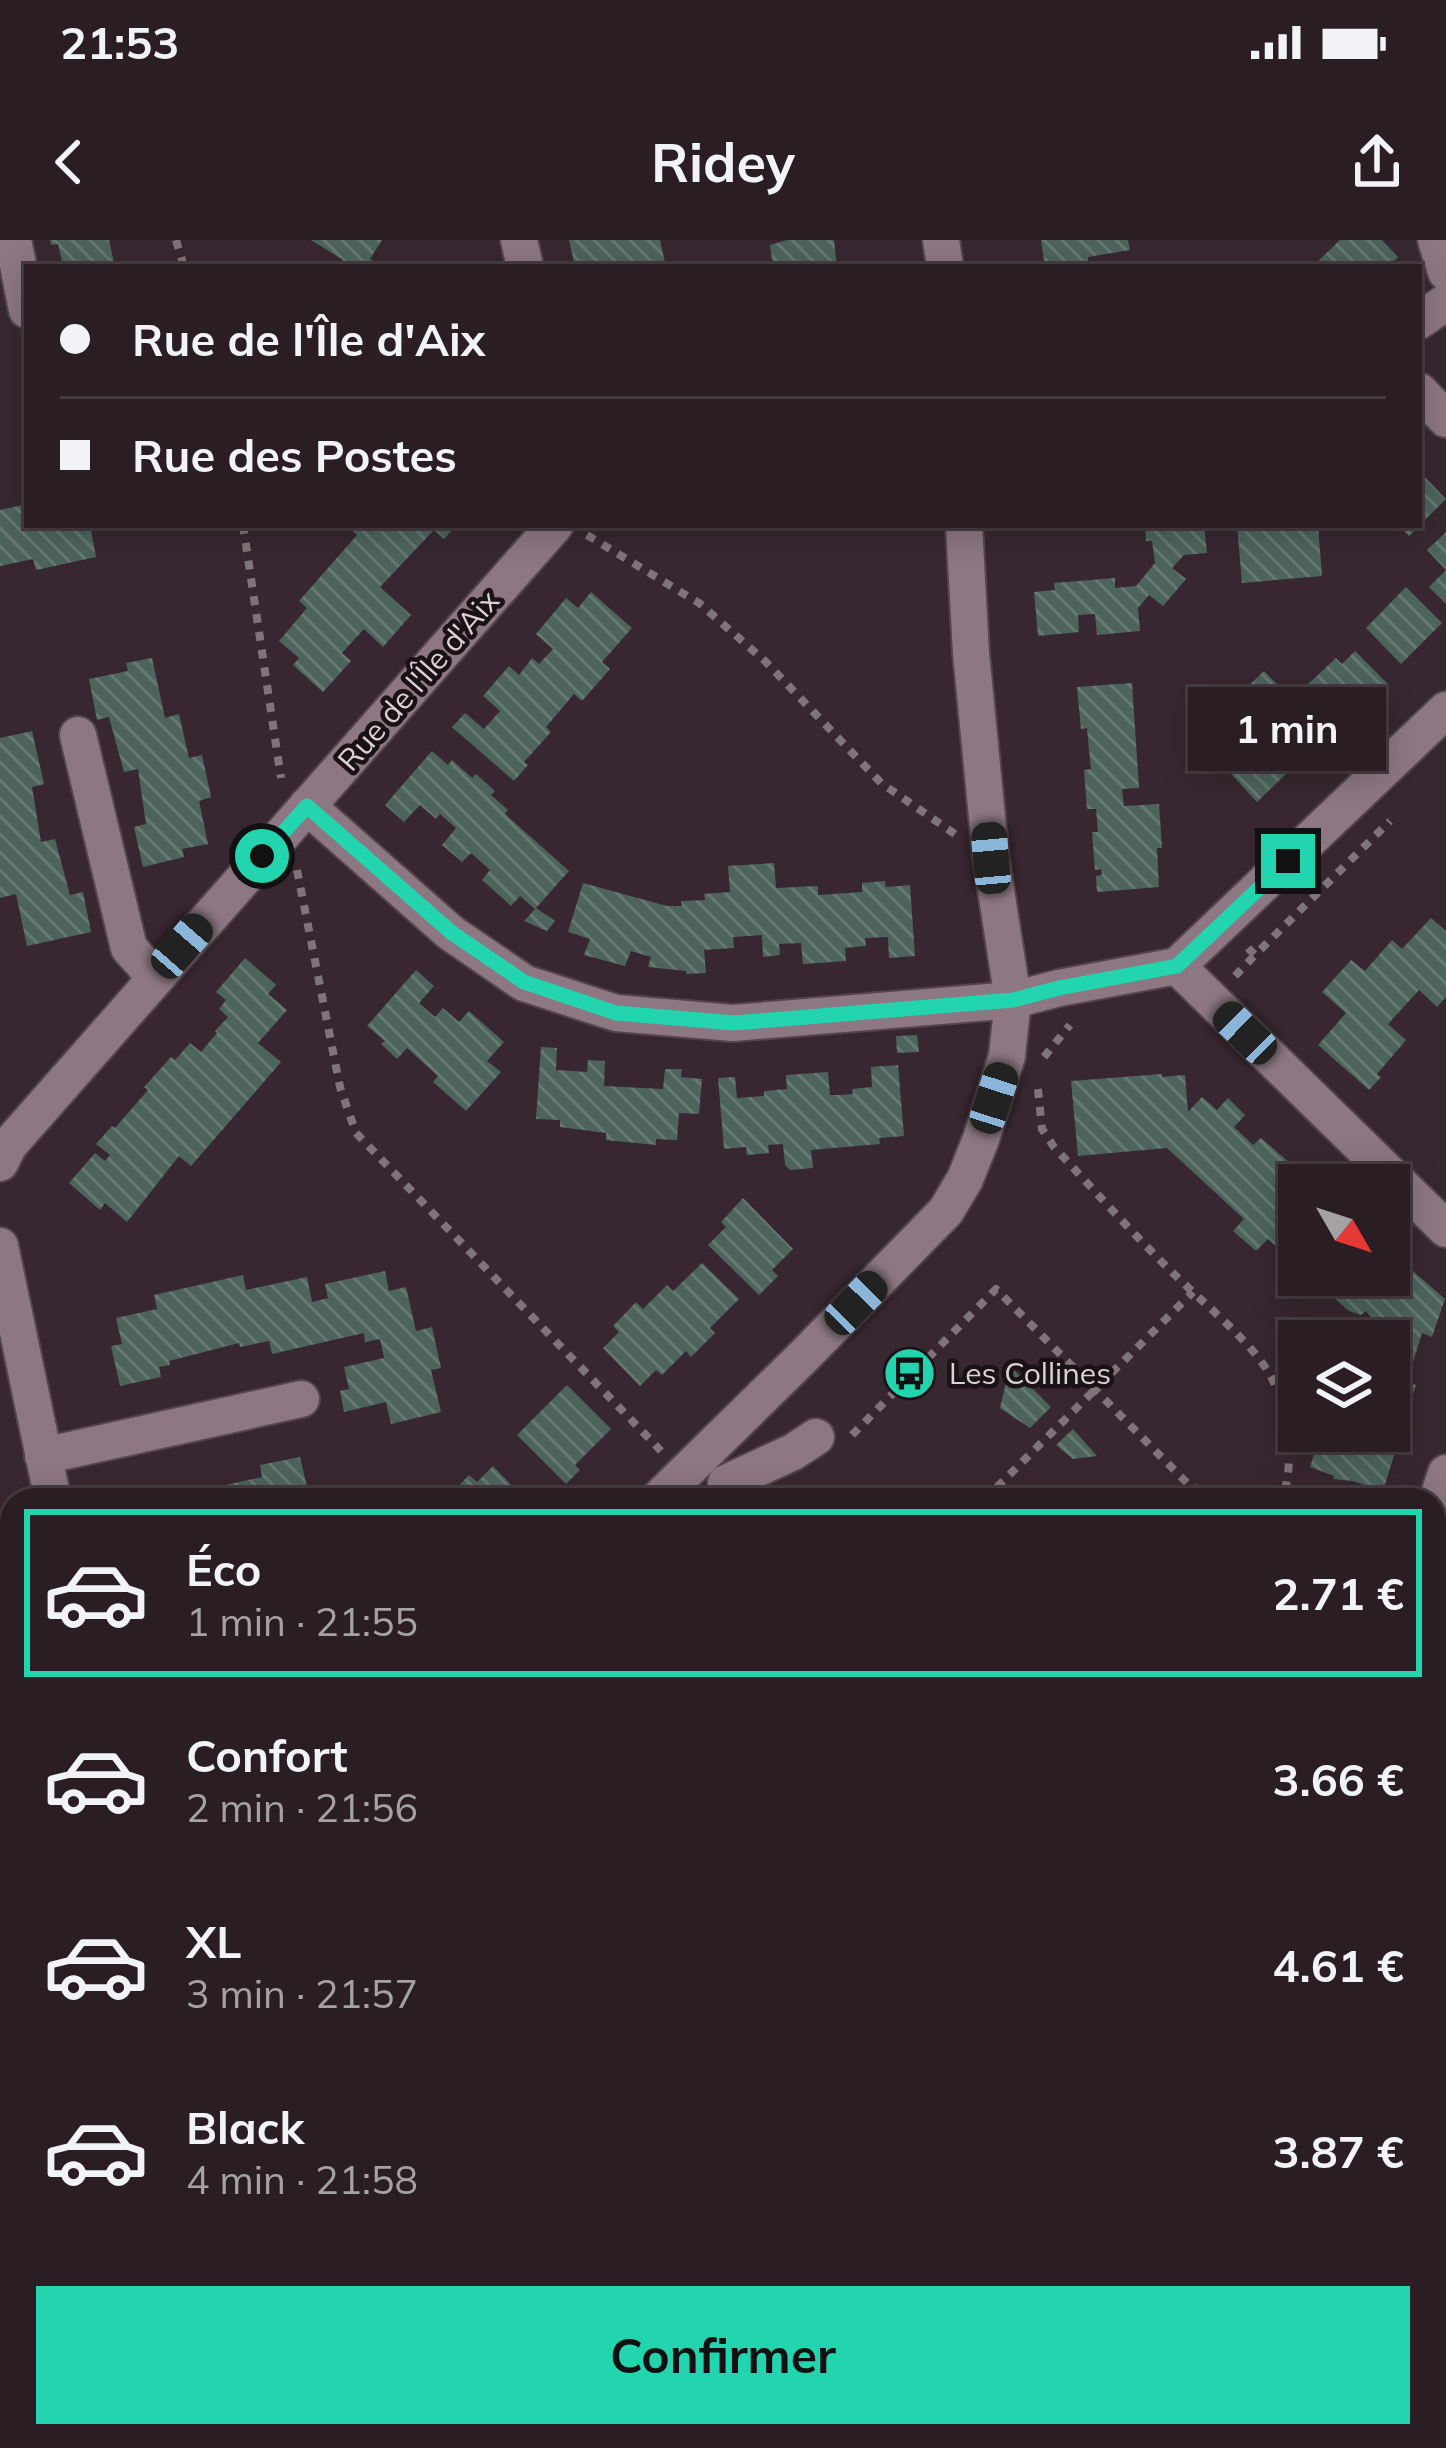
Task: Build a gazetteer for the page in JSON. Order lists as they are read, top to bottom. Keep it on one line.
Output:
{"streets":{"street":["Rue de l'Île d'Aix"]},"places":{"bus stop":["Les Collines"]},"north":"bottom right","page":{"status":"21:53","header":"Ridey","banner":["Rue de l'Île d'Aix","Rue des Postes"],"bubble":"1 min","list":[{"name":"Éco","note":"1 min · 21:55","value":"2.71 €"},{"name":"Confort","note":"2 min · 21:56","value":"3.66 €"},{"name":"XL","note":"3 min · 21:57","value":"4.61 €"},{"name":"Black","note":"4 min · 21:58","value":"3.87 €"}],"buttons":"Confirmer"}}
